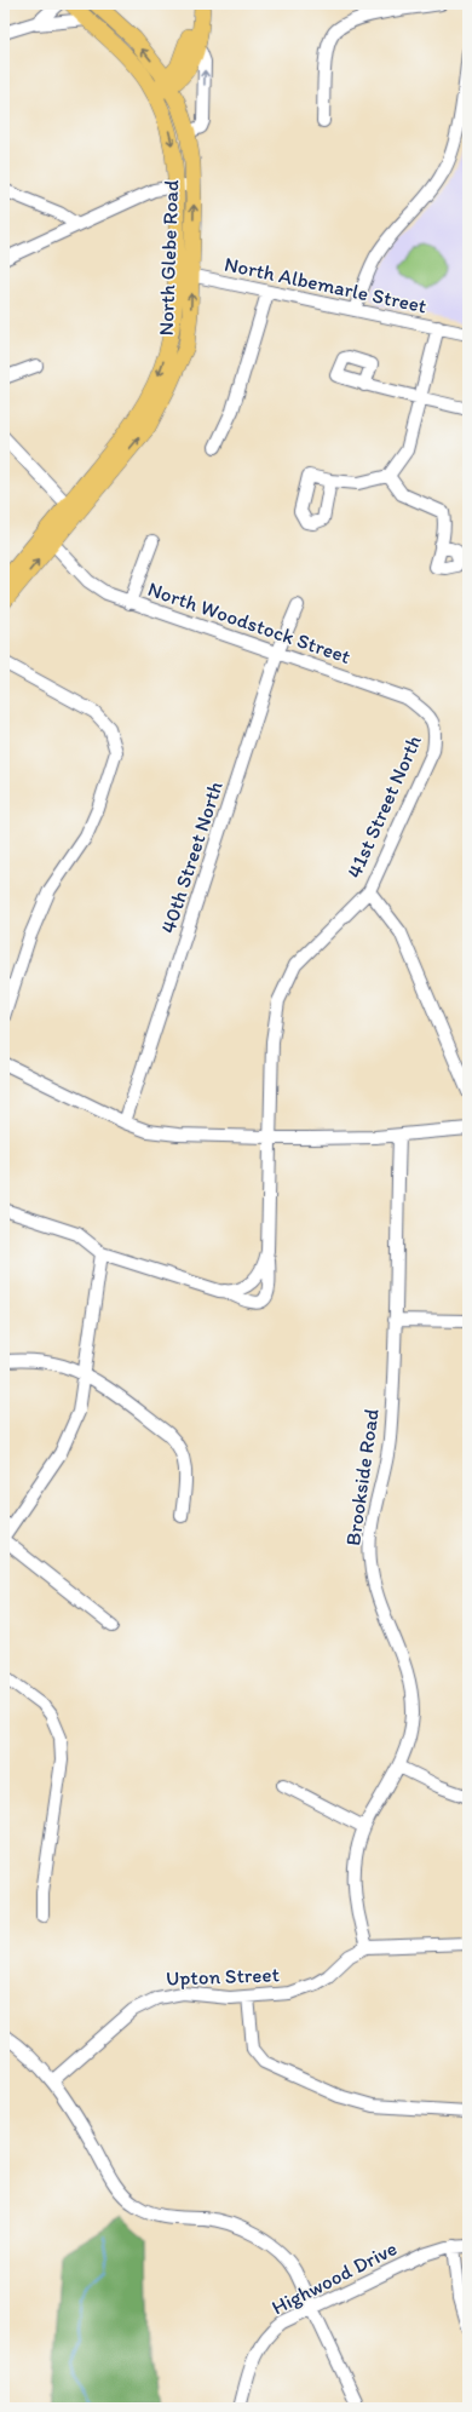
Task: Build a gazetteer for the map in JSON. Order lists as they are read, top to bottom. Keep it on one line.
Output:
{"streets":{"main road":["North Glebe Road"],"street":["North Albemarle Street","North Woodstock Street","41st Street North","40th Street North","Brookside Road","Upton Street","Highwood Drive"]},"crossings":[["North Glebe Road","North Albemarle Street"],["North Glebe Road","North Woodstock Street"],["North Woodstock Street","41st Street North"],["North Woodstock Street","40th Street North"],["Brookside Road","Upton Street"]]}
